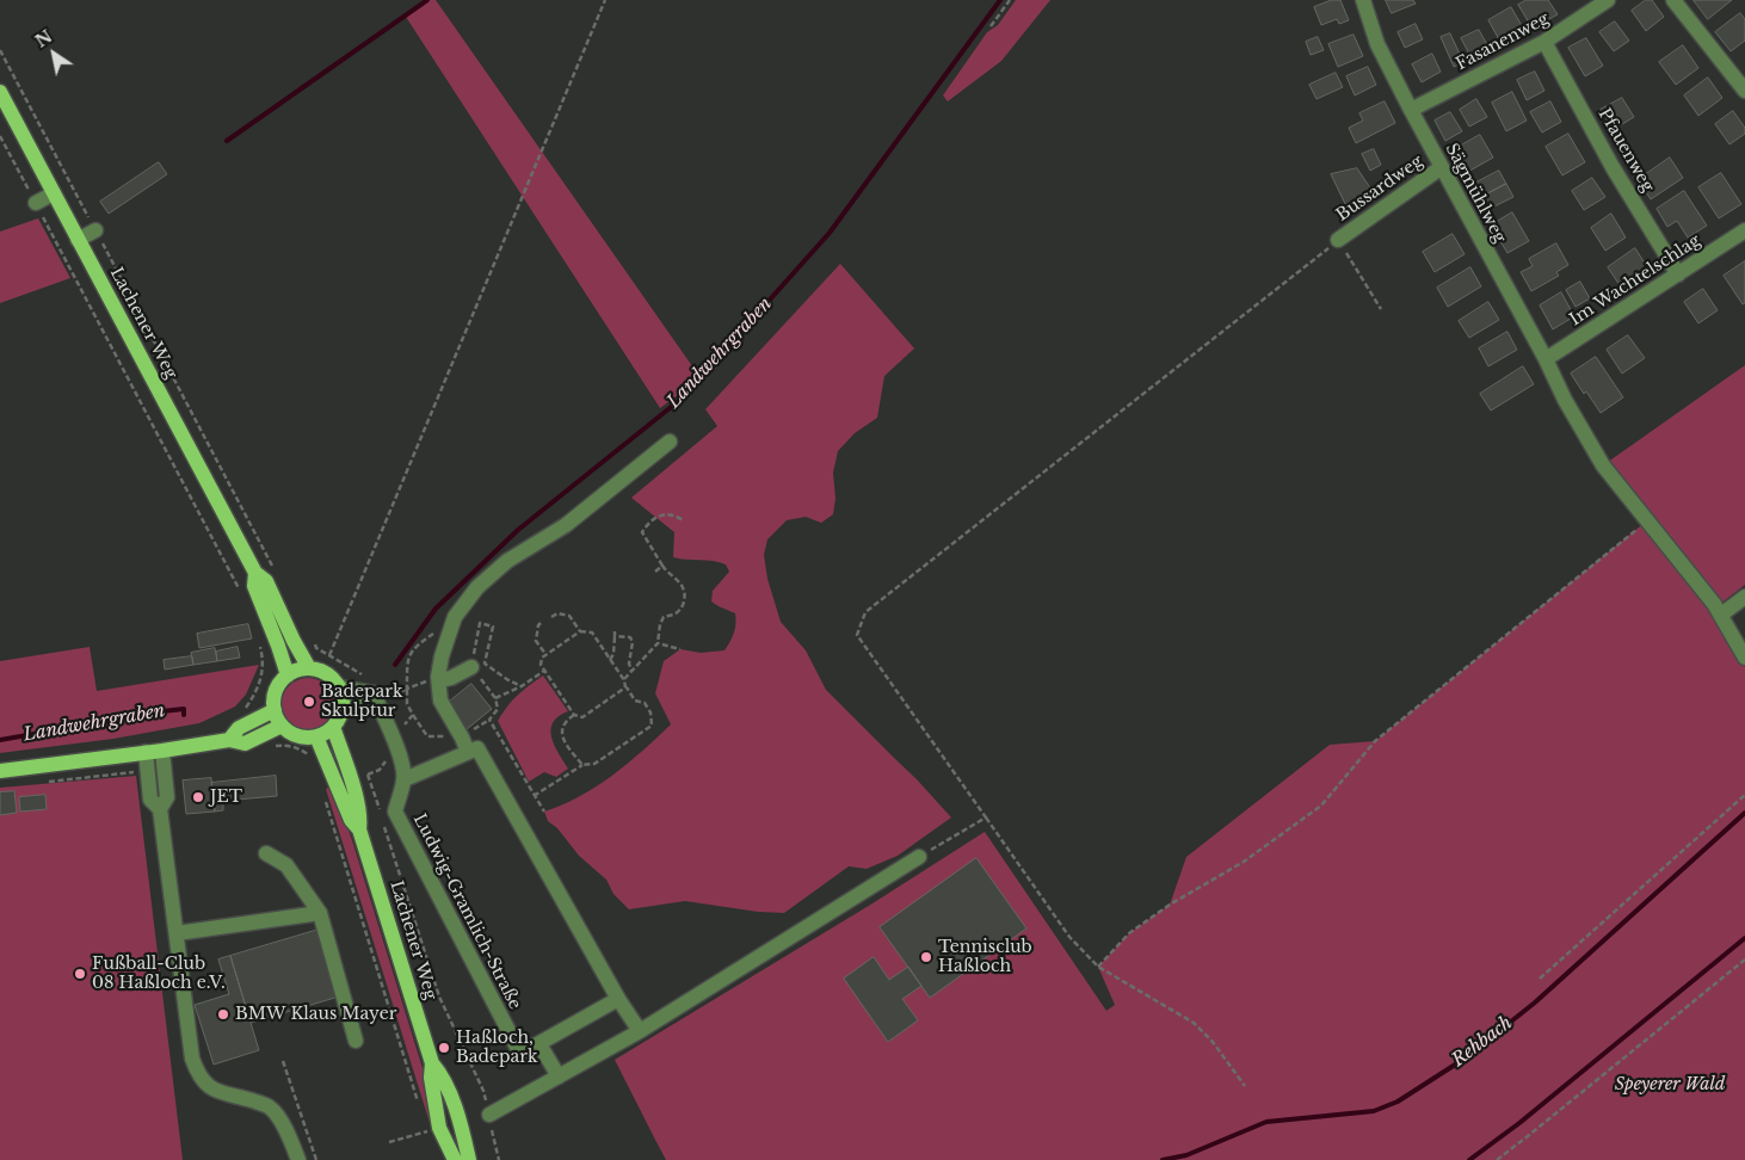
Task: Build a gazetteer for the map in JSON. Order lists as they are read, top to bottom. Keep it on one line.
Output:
{"streets":{"main road":["Lachener Weg"],"street":["Fasanenweg","Pfauenweg","Bussardweg","Sägmühlweg","Im Wachtelschlag","Ludwig-Gramlich-Straße"]},"crossings":[["Fasanenweg","Pfauenweg"],["Fasanenweg","Sägmühlweg"],["Pfauenweg","Im Wachtelschlag"],["Bussardweg","Sägmühlweg"],["Sägmühlweg","Im Wachtelschlag"],["Lachener Weg","Ludwig-Gramlich-Straße"]],"water":["Landwehrgraben","Rehbach"],"parks":["Speyerer Wald"],"places":["Badepark Skulptur","JET","Tennisclub Haßloch","Fußball-Club 08 Haßloch e.V.","BMW Klaus Mayer","Haßloch, Badepark"],"north":"top left"}
